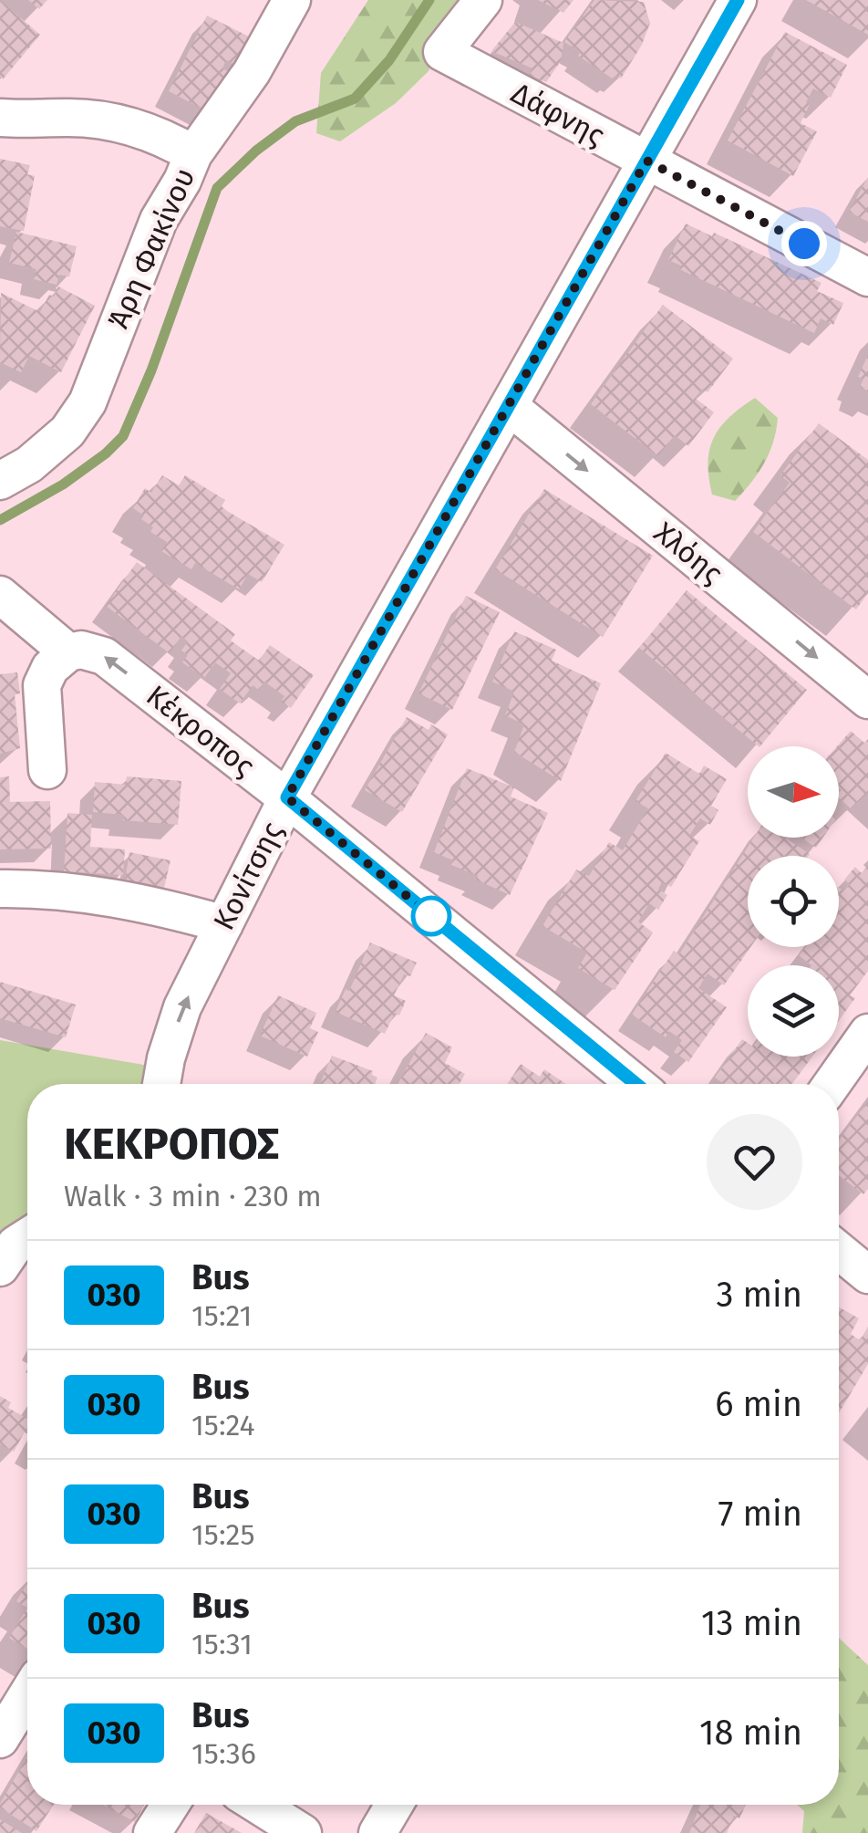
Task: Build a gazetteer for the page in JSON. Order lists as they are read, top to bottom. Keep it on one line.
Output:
{"streets":{"street":["Δάφνης","Άρη Φακίνου","Χλόης","Κέκροπος","Κονίτσης"]},"crossings":[["Δάφνης","Κονίτσης"],["Χλόης","Κονίτσης"],["Κέκροπος","Κονίτσης"]],"one_way":["Χλόης"],"lines":["bus line 030"],"north":"right","page":{"heading":["ΚΕΚΡΟΠΟΣ","Walk · 3 min · 230 m"],"list":[{"mark":"030","name":"Bus","note":"15:21","value":"3 min"},{"mark":"030","name":"Bus","note":"15:24","value":"6 min"},{"mark":"030","name":"Bus","note":"15:25","value":"7 min"},{"mark":"030","name":"Bus","note":"15:31","value":"13 min"},{"mark":"030","name":"Bus","note":"15:36","value":"18 min"}]}}
